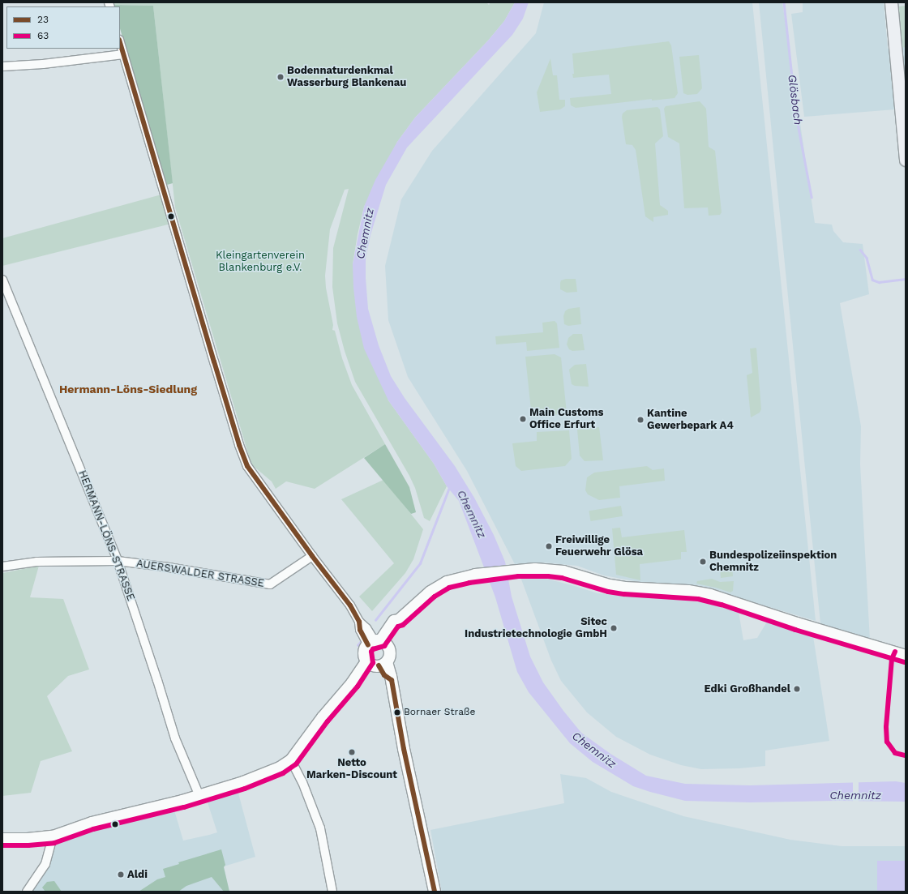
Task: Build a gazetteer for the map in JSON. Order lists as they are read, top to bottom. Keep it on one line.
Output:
{"streets":{"street":["HERMANN-LÖNS-STRASSE","AUERSWALDER STRASSE"]},"crossings":[["HERMANN-LÖNS-STRASSE","AUERSWALDER STRASSE"]],"districts":["Hermann-Löns-Siedlung"],"water":["Glösbach","Chemnitz"],"parks":["Kleingartenverein Blankenburg e.V."],"places":["Bodennaturdenkmal Wasserburg Blankenau","Main Customs Office Erfurt","Kantine Gewerbepark A4","Freiwillige Feuerwehr Glösa","Bundespolizeiinspektion Chemnitz","Sitec Industrietechnologie GmbH","Edki Großhandel","Bornaer Straße","Netto Marken-Discount","Aldi"],"lines":["transit line 23","transit line 63"],"legend":["23","63"]}
